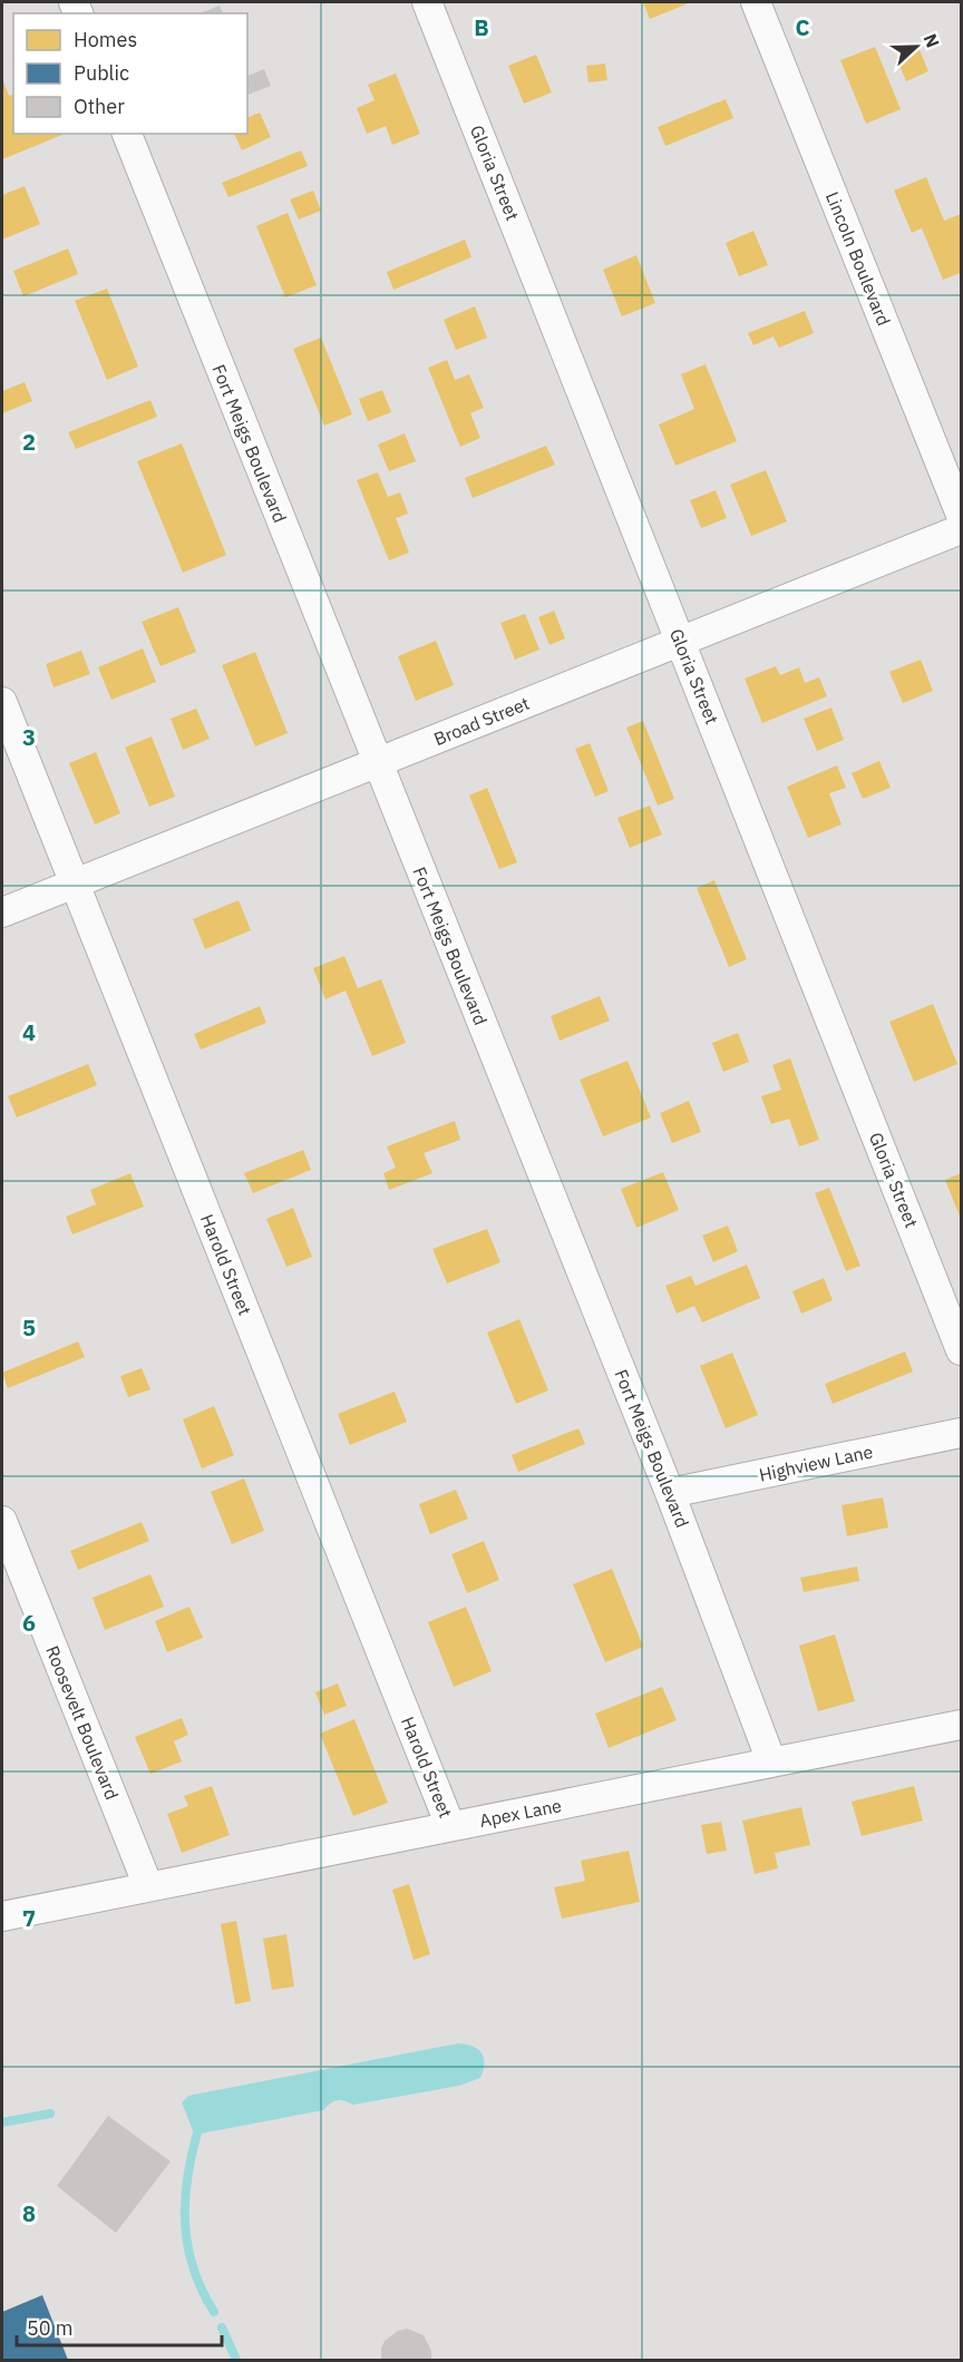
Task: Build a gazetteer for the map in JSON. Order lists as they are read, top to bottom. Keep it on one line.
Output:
{"streets":{"street":["Gloria Street","Lincoln Boulevard","Fort Meigs Boulevard","Broad Street","Harold Street","Highview Lane","Roosevelt Boulevard","Apex Lane"]},"crossings":[["Gloria Street","Broad Street"],["Fort Meigs Boulevard","Broad Street"],["Fort Meigs Boulevard","Highview Lane"],["Fort Meigs Boulevard","Apex Lane"],["Broad Street","Harold Street"],["Harold Street","Apex Lane"],["Roosevelt Boulevard","Apex Lane"]],"legend":["Homes","Public","Other"],"scale_bar":"50 m","north":"right","grid":{"columns":["B","C"],"rows":["2","3","4","5","6","7","8"]}}
